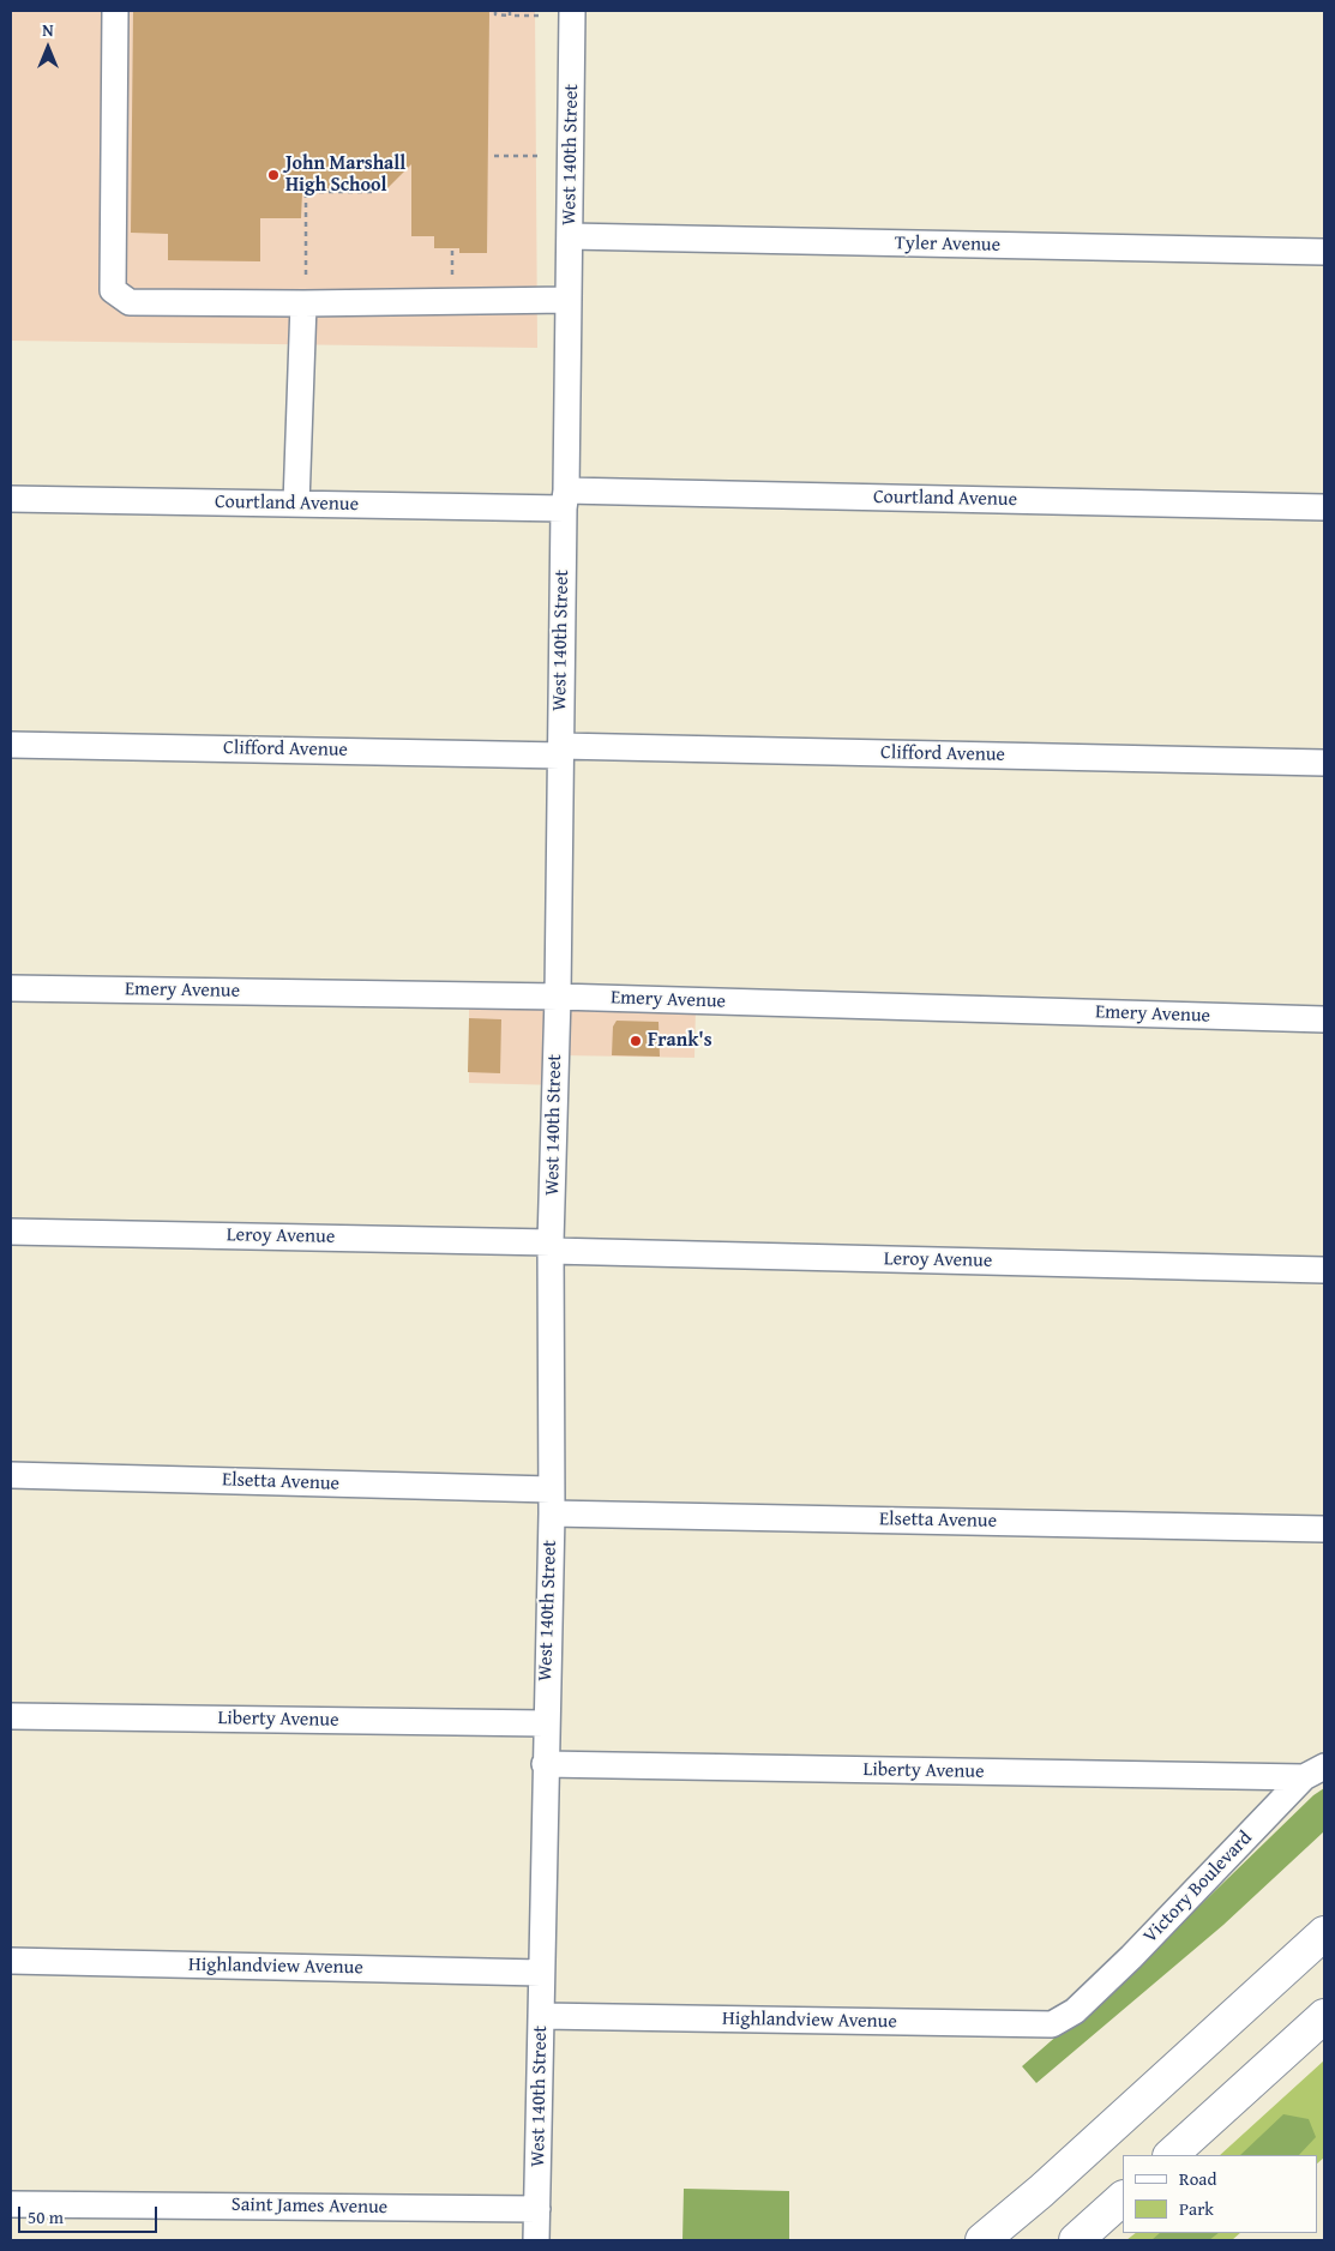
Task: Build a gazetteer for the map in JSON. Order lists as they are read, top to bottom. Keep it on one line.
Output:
{"streets":{"street":["West 140th Street","Tyler Avenue","Courtland Avenue","Clifford Avenue","Emery Avenue","Leroy Avenue","Elsetta Avenue","Liberty Avenue","Victory Boulevard","Highlandview Avenue","Saint James Avenue"]},"crossings":[["West 140th Street","Tyler Avenue"],["West 140th Street","Courtland Avenue"],["West 140th Street","Clifford Avenue"],["West 140th Street","Emery Avenue"],["West 140th Street","Leroy Avenue"],["West 140th Street","Elsetta Avenue"],["West 140th Street","Liberty Avenue"],["West 140th Street","Highlandview Avenue"],["West 140th Street","Saint James Avenue"],["Liberty Avenue","Victory Boulevard"],["Victory Boulevard","Highlandview Avenue"]],"places":["John Marshall High School","Frank's"],"legend":["Road","Park"],"scale_bar":"50 m","north":"top"}
